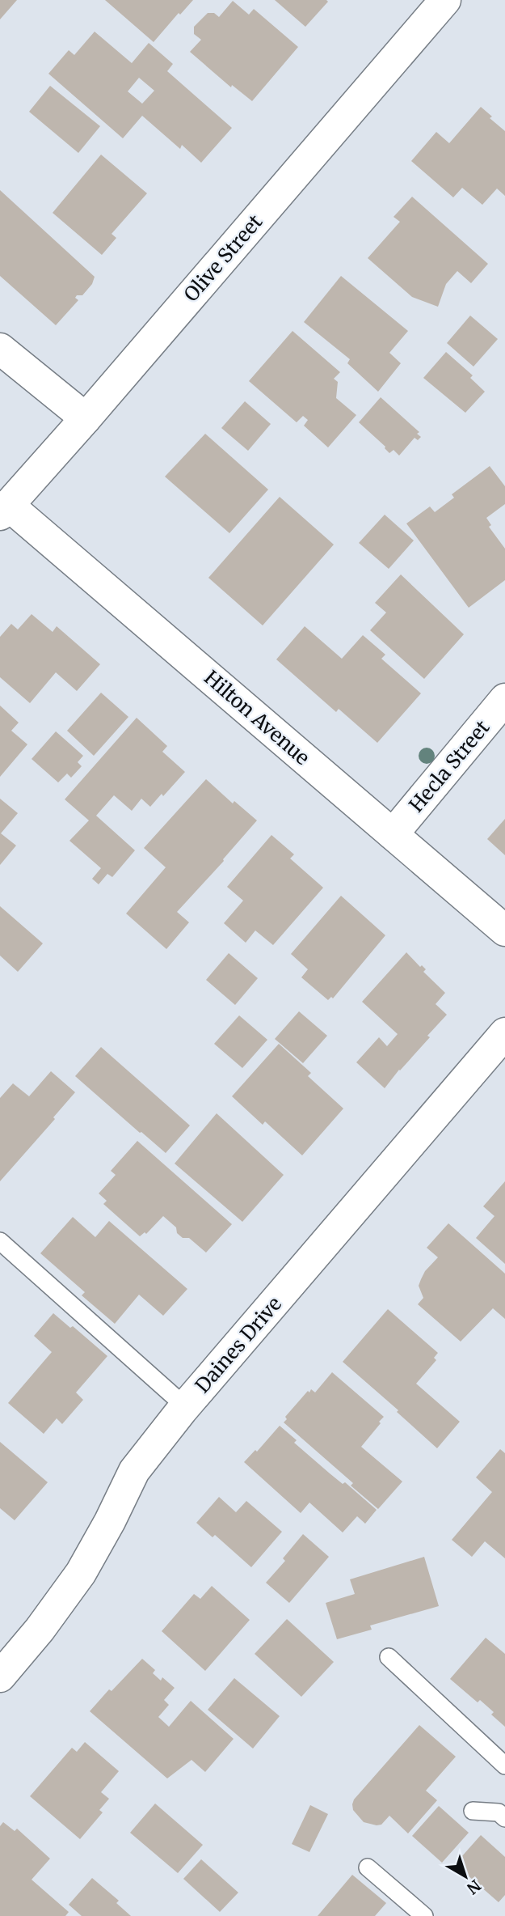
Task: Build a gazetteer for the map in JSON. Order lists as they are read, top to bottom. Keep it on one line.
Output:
{"streets":{"street":["Olive Street","Hilton Avenue","Hecla Street","Daines Drive"]},"crossings":[["Olive Street","Hilton Avenue"],["Hilton Avenue","Hecla Street"]],"north":"bottom right"}
